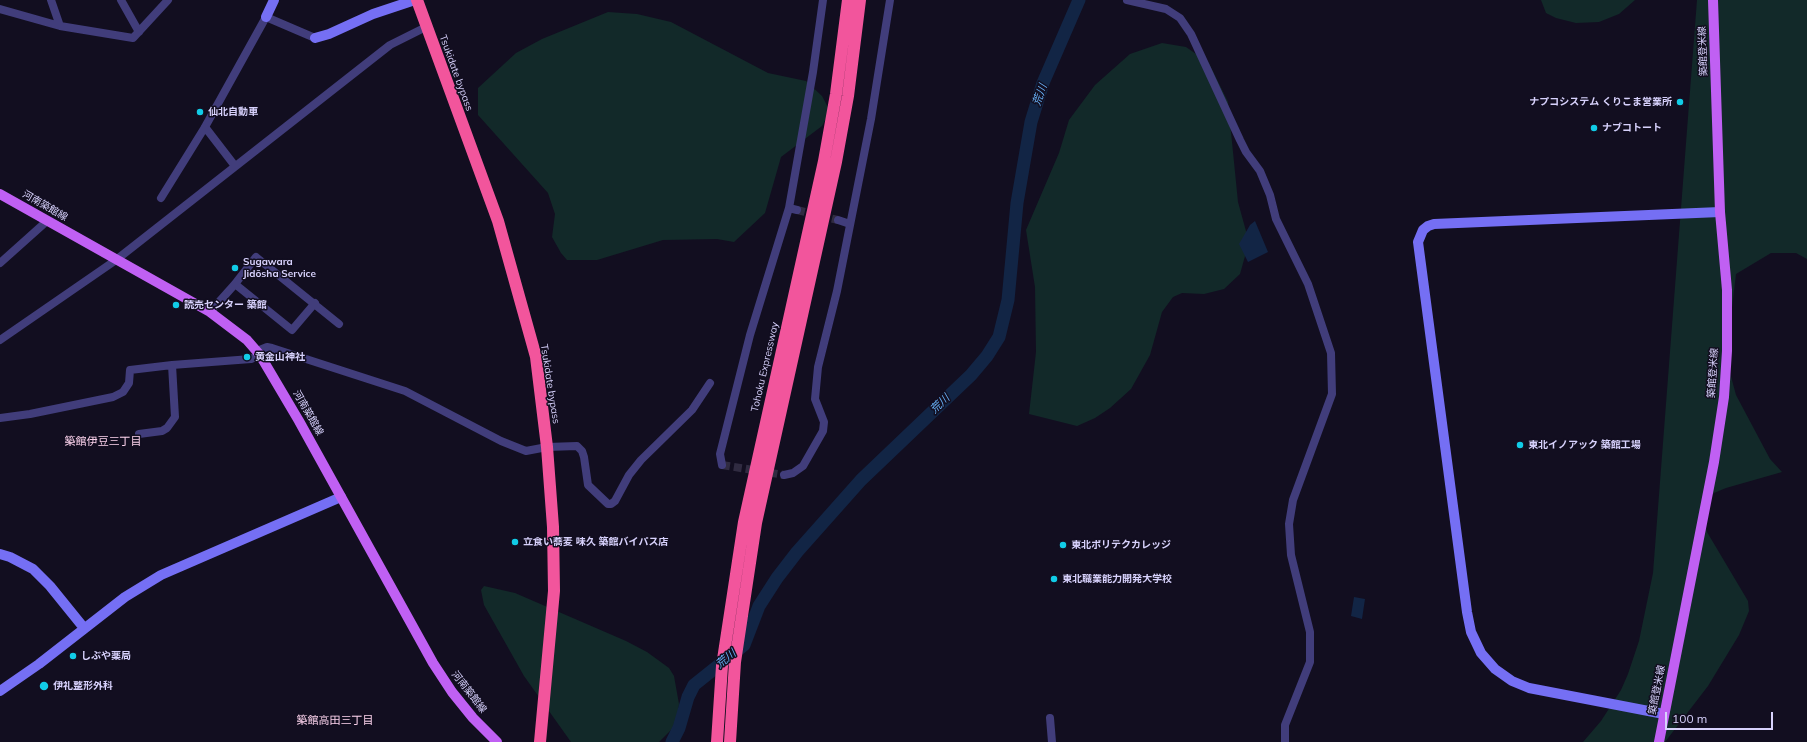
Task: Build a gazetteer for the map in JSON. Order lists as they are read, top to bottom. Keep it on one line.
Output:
{"streets":{"highway":["Tsukidate bypass","Tohoku Expressway"],"main road":["築館登米線","河南築館線"]},"districts":["築館伊豆三丁目","築館高田三丁目"],"water":["荒川"],"places":["ナプコシステム くりこま営業所","仙北自動車","ナブコトート","Sugawara Jidōsha Service","読売センター 築館","黄金山神社","東北イノアック 築館工場","立食い蕎麦 味久 築館バイパス店","東北ポリテクカレッジ","東北職業能力開発大学校","しぶや薬局","伊礼整形外科"],"scale_bar":"100 m"}
